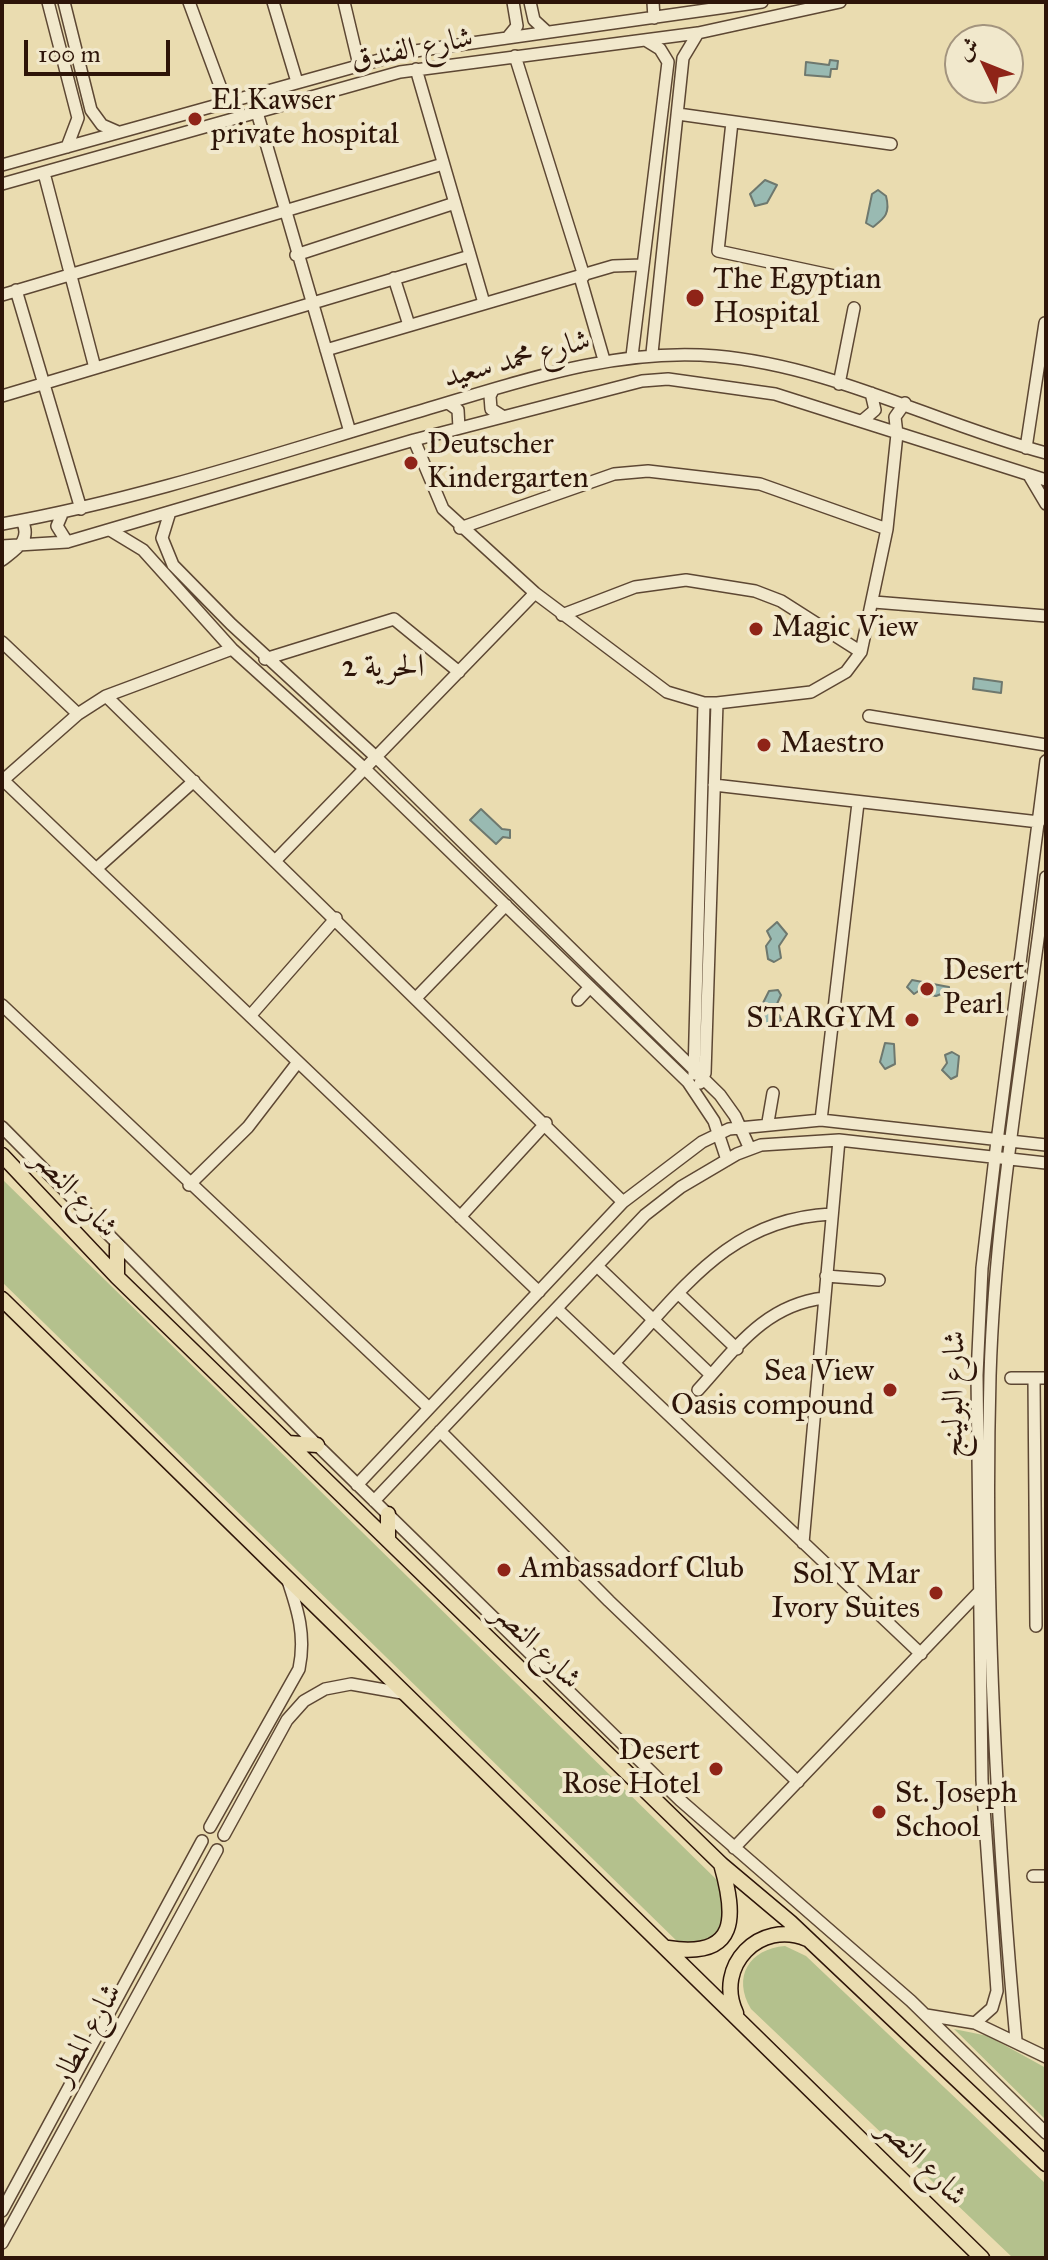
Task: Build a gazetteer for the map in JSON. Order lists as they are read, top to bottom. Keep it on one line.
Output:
{"streets":{"main road":["شارع النصر"],"street":["شارع الفندق","شارع محمد سعيد","شارع البولينج","شارع المطار"]},"districts":["الحرية 2"],"places":["El Kawser private hospital","The Egyptian Hospital","Deutscher Kindergarten","Magic View","Maestro","Desert Pearl","STARGYM","Sea View Oasis compound","Ambassadorf Club","Sol Y Mar Ivory Suites","Desert Rose Hotel","St. Joseph School"],"scale_bar":"100 m","north":"top left"}
